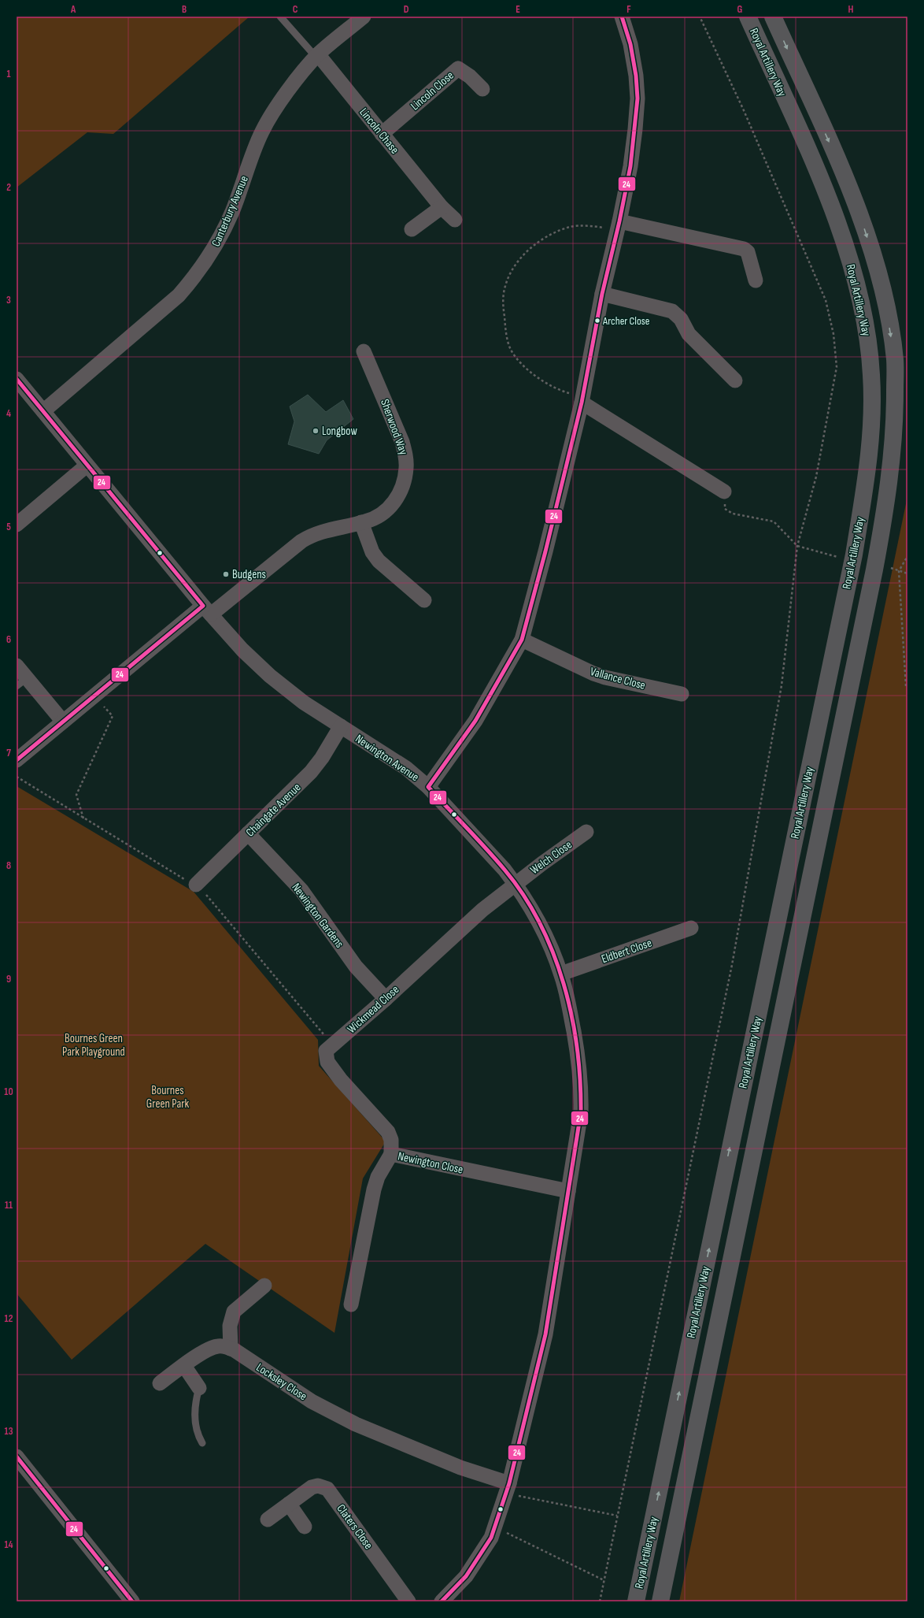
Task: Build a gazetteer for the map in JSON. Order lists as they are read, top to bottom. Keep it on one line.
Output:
{"streets":{"main road":["Royal Artillery Way"],"street":["Lincoln Close","Lincoln Chase","Canterbury Avenue","Sherwood Way","Vallance Close","Newington Avenue","Chaingate Avenue","Welch Close","Newington Gardens","Eldbert Close","Wickmead Close","Newington Close","Locksley Close","Claters Close"]},"crossings":[["Lincoln Close","Lincoln Chase"],["Lincoln Chase","Canterbury Avenue"],["Canterbury Avenue","Newington Avenue"],["Sherwood Way","Newington Avenue"],["Newington Avenue","Chaingate Avenue"],["Newington Avenue","Welch Close"],["Newington Avenue","Eldbert Close"],["Newington Avenue","Wickmead Close"],["Newington Avenue","Newington Close"],["Newington Avenue","Locksley Close"],["Chaingate Avenue","Newington Gardens"],["Welch Close","Wickmead Close"],["Newington Gardens","Wickmead Close"],["Wickmead Close","Newington Close"]],"parks":["Bournes Green Park Playground","Bournes Green Park"],"places":["Archer Close","Longbow","Budgens"],"lines":["transit line 24"],"grid":{"columns":["A","B","C","D","E","F","G","H"],"rows":["1","2","3","4","5","6","7","8","9","10","11","12","13","14"]}}
